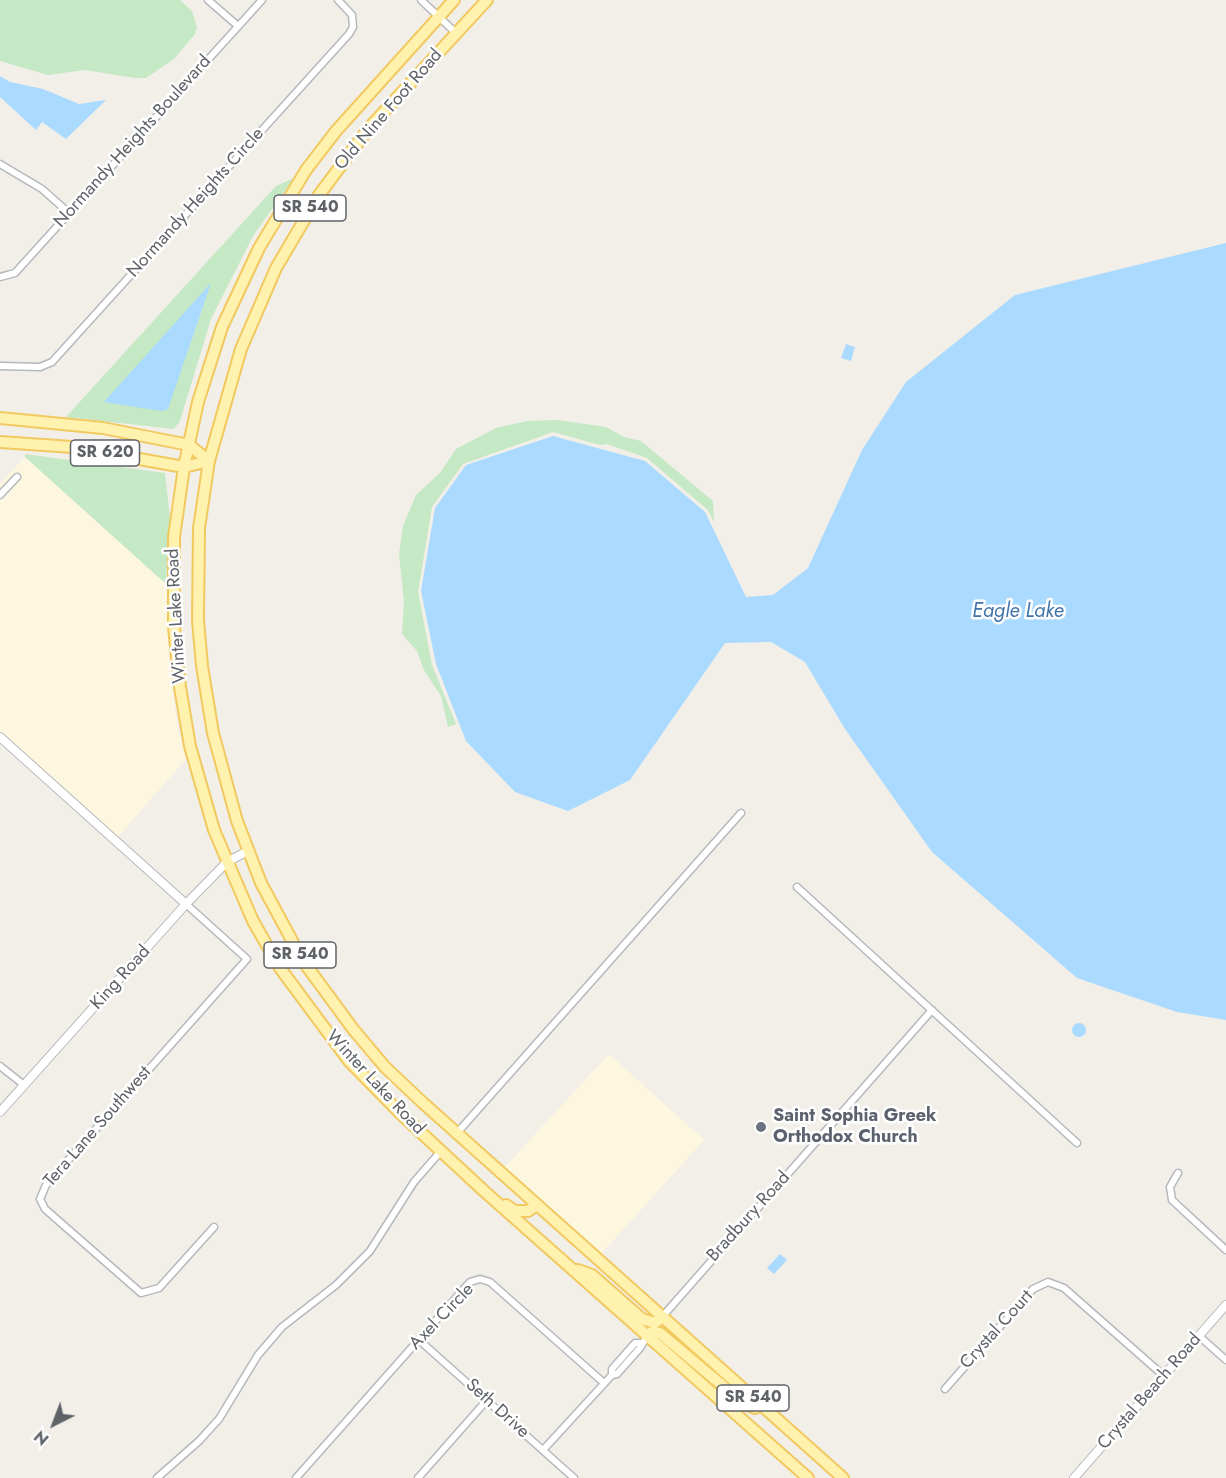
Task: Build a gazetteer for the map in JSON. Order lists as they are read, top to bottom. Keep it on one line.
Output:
{"streets":{"main road":["Old Nine Foot Road","SR 540","SR 620","Winter Lake Road"],"street":["Normandy Heights Boulevard","Normandy Heights Circle","King Road","Tera Lane Southwest","Bradbury Road","Axel Circle","Crystal Court","Crystal Beach Road","Seth Drive"]},"crossings":[["Old Nine Foot Road","SR 620"],["Old Nine Foot Road","Winter Lake Road"],["SR 620","Winter Lake Road"],["Winter Lake Road","King Road"],["Winter Lake Road","Bradbury Road"],["King Road","Tera Lane Southwest"],["Axel Circle","Seth Drive"],["Crystal Court","Crystal Beach Road"]],"water":["Eagle Lake"],"places":["Saint Sophia Greek Orthodox Church"],"north":"bottom left"}
